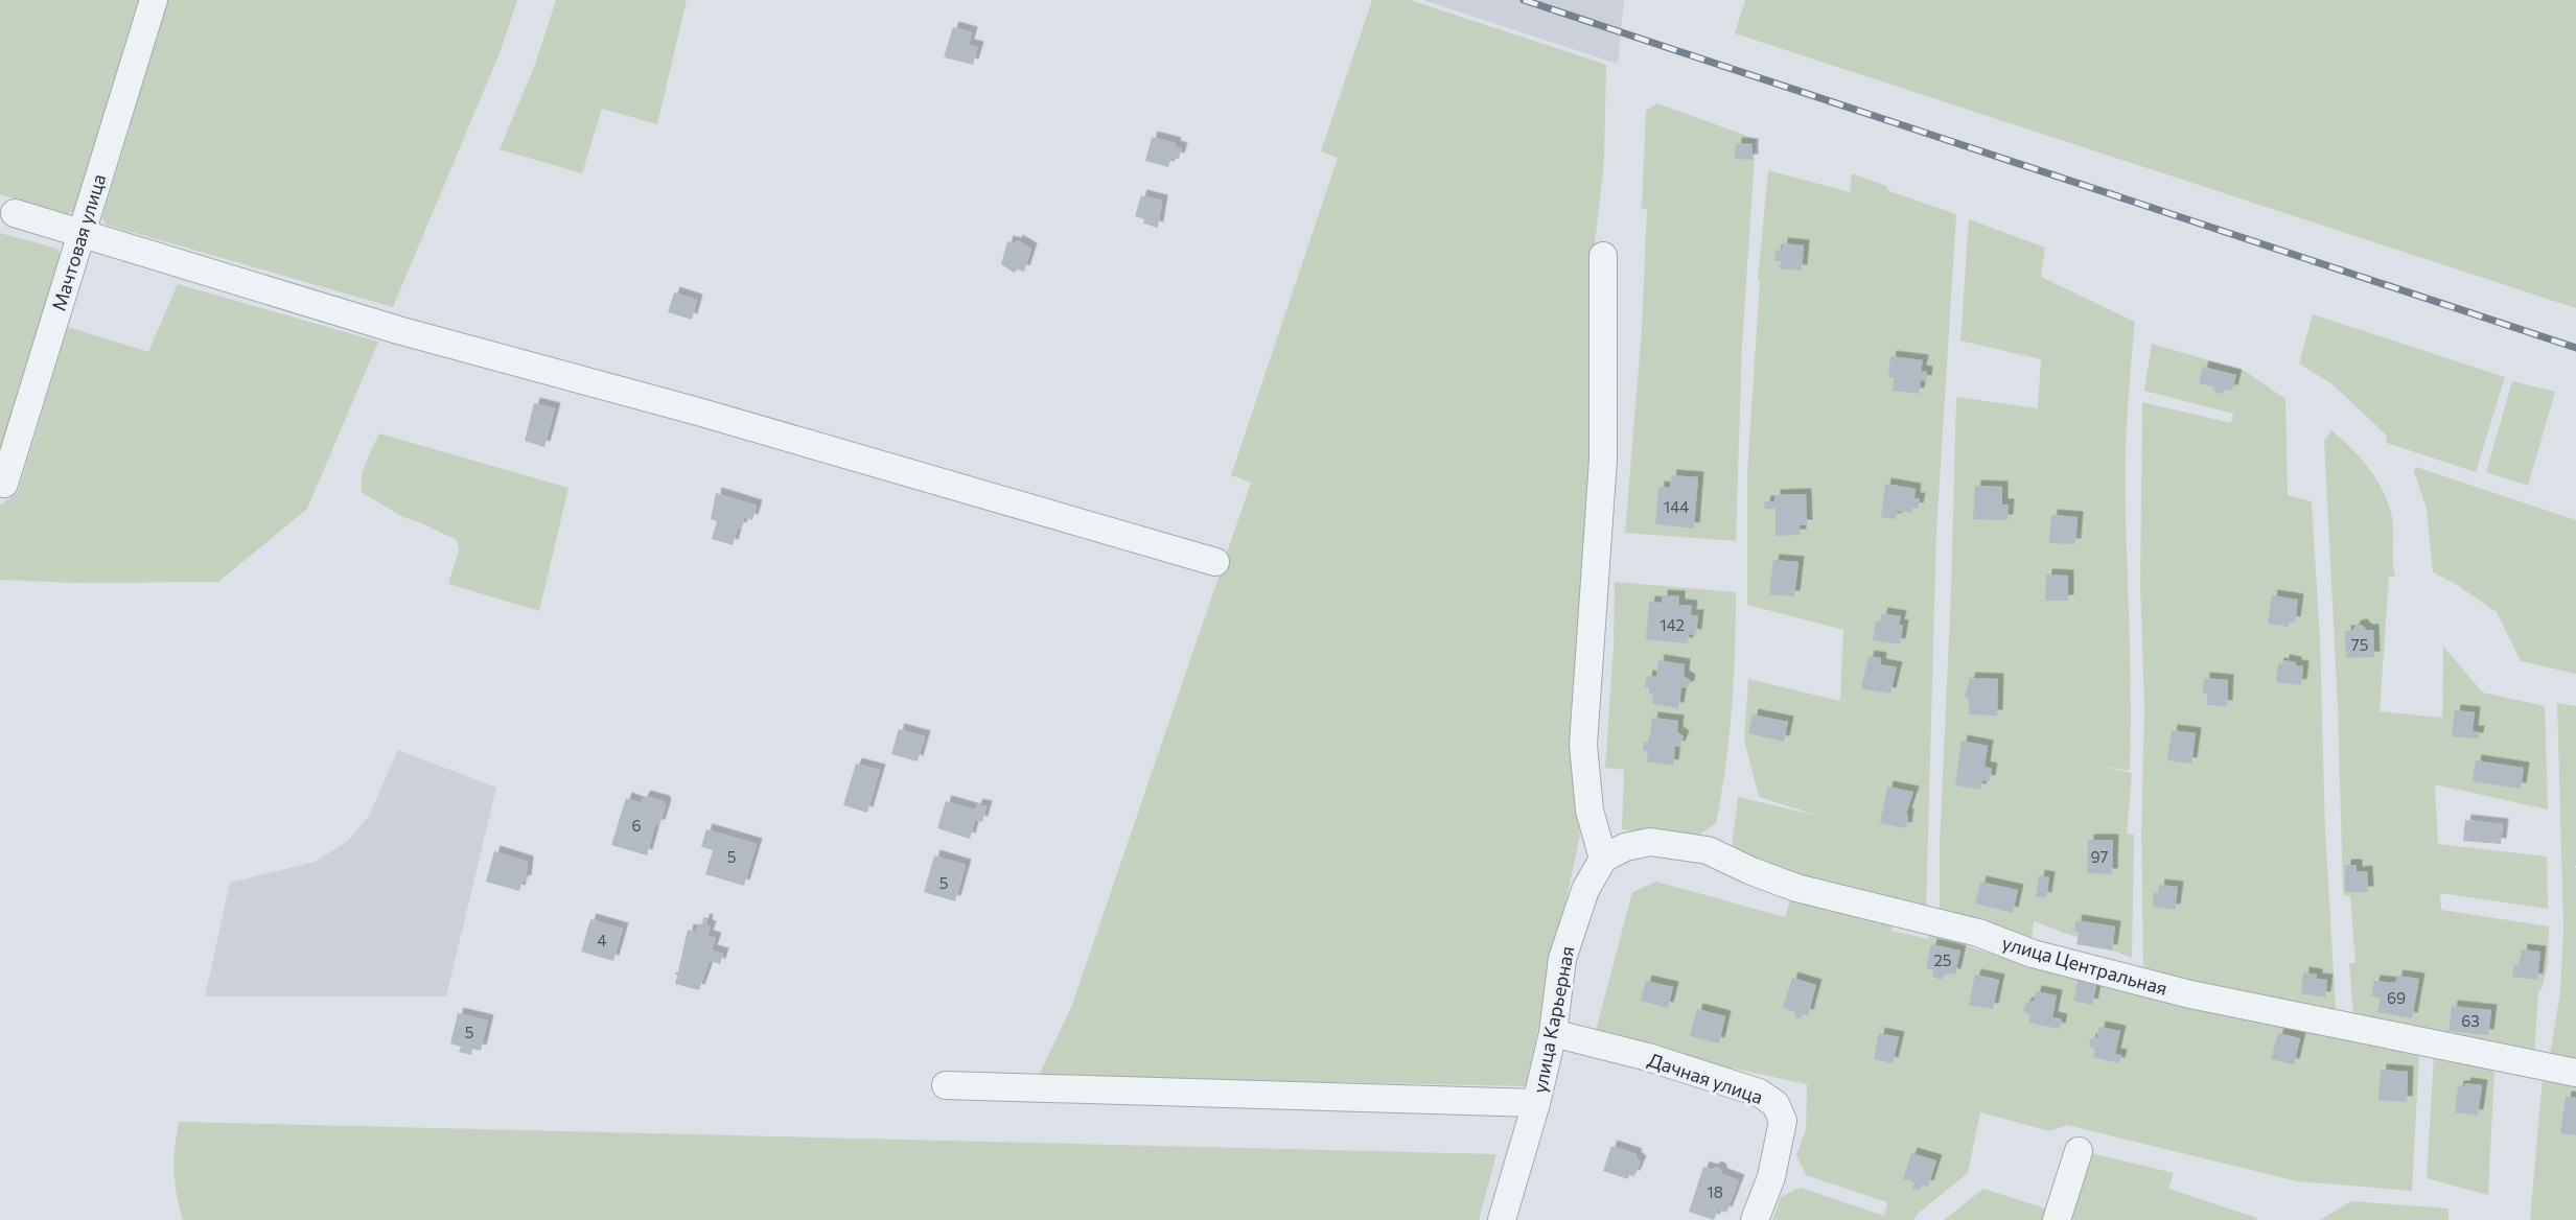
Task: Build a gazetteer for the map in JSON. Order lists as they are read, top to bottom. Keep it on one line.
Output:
{"streets":{"street":["Мачтовая улица","улица Центральная","улица Карьерная","Дачная улица"]},"crossings":[["улица Центральная","улица Карьерная"],["улица Карьерная","Дачная улица"]],"house_numbers":["144","142","75","6","5","97","5","4","25","69","63","5","18"]}
